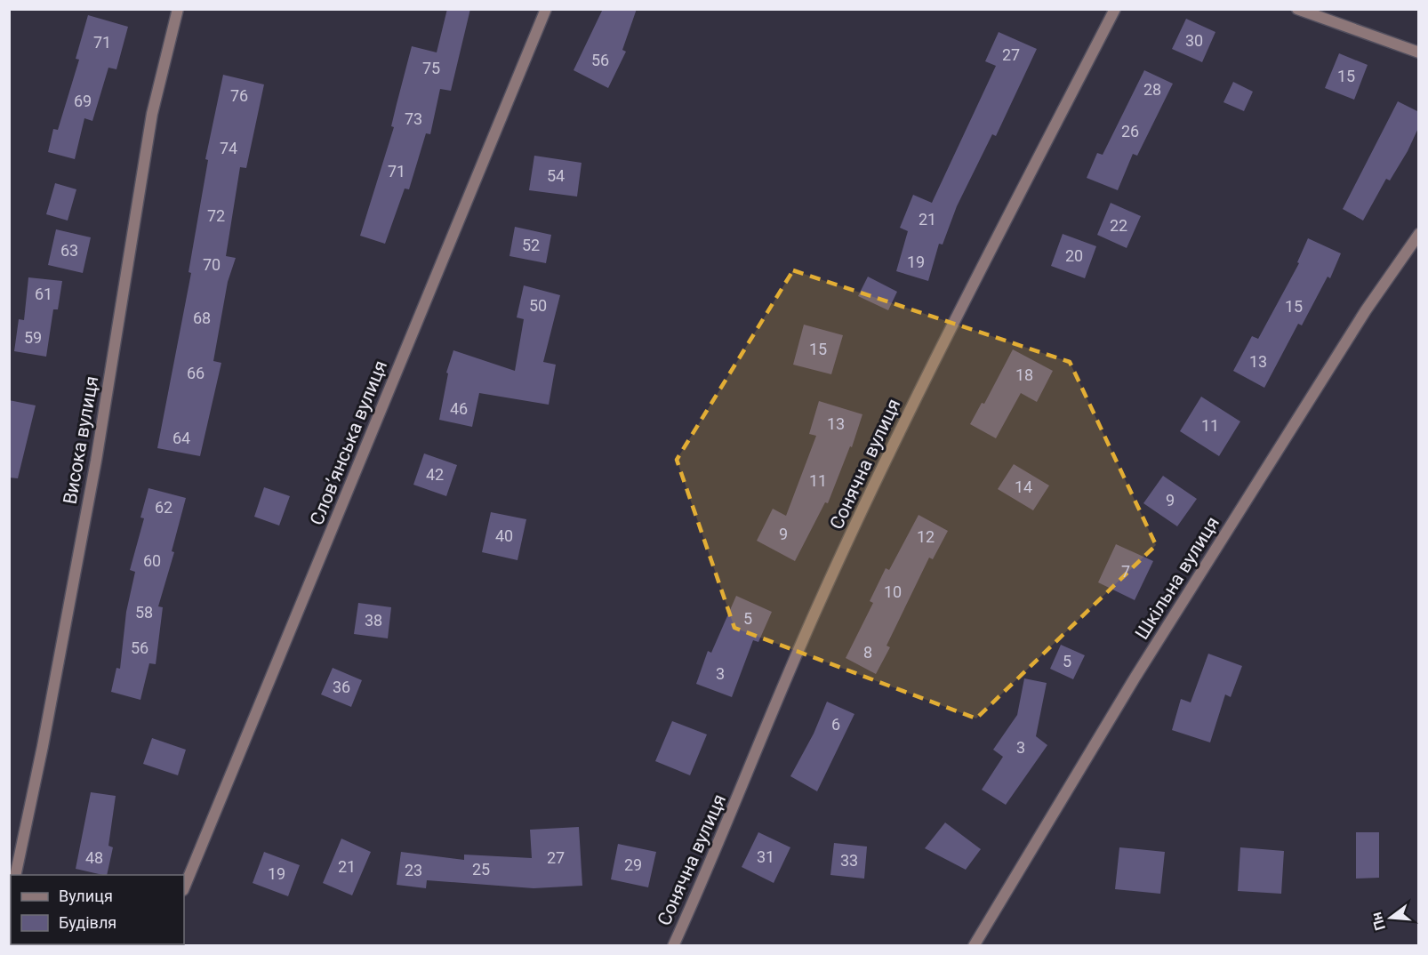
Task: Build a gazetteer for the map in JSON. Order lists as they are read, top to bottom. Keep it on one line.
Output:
{"streets":{"street":["Висока вулиця","Слов’янська вулиця","Сонячна вулиця","Шкільна вулиця"]},"house_numbers":["30","71","27","56","75","15","28","76","69","73","26","74","71","54","72","21","22","52","63","20","19","70","61","50","15","68","59","15","13","66","18","46","13","11","64","42","11","14","9","62","9","40","12","60","7","10","58","5","38","56","8","5","3","36","6","3","31","48","27","33","29","21","25","23","19"],"legend":["Вулиця","Будівля"],"north":"left"}
